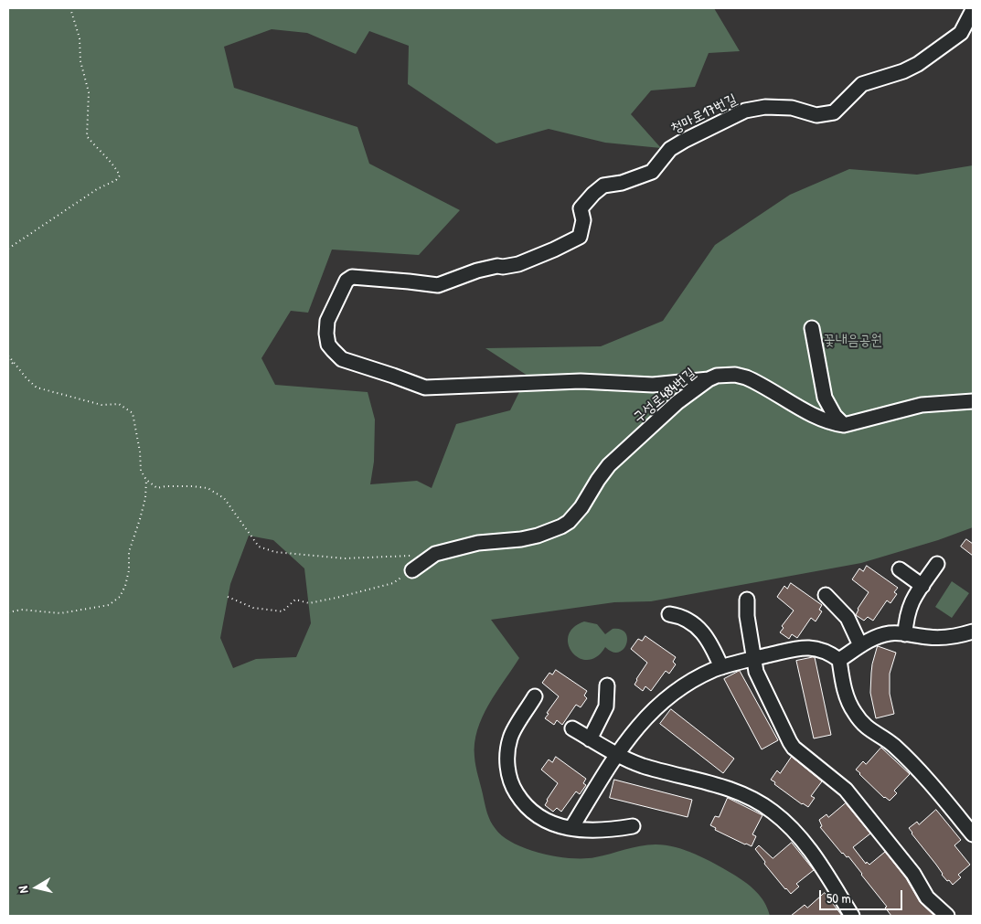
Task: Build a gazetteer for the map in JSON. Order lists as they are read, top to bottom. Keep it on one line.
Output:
{"streets":{"street":["청마로17번길","구성로484번길"]},"crossings":[["청마로17번길","구성로484번길"]],"parks":["꽃내음공원"],"scale_bar":"50 m","north":"left"}
